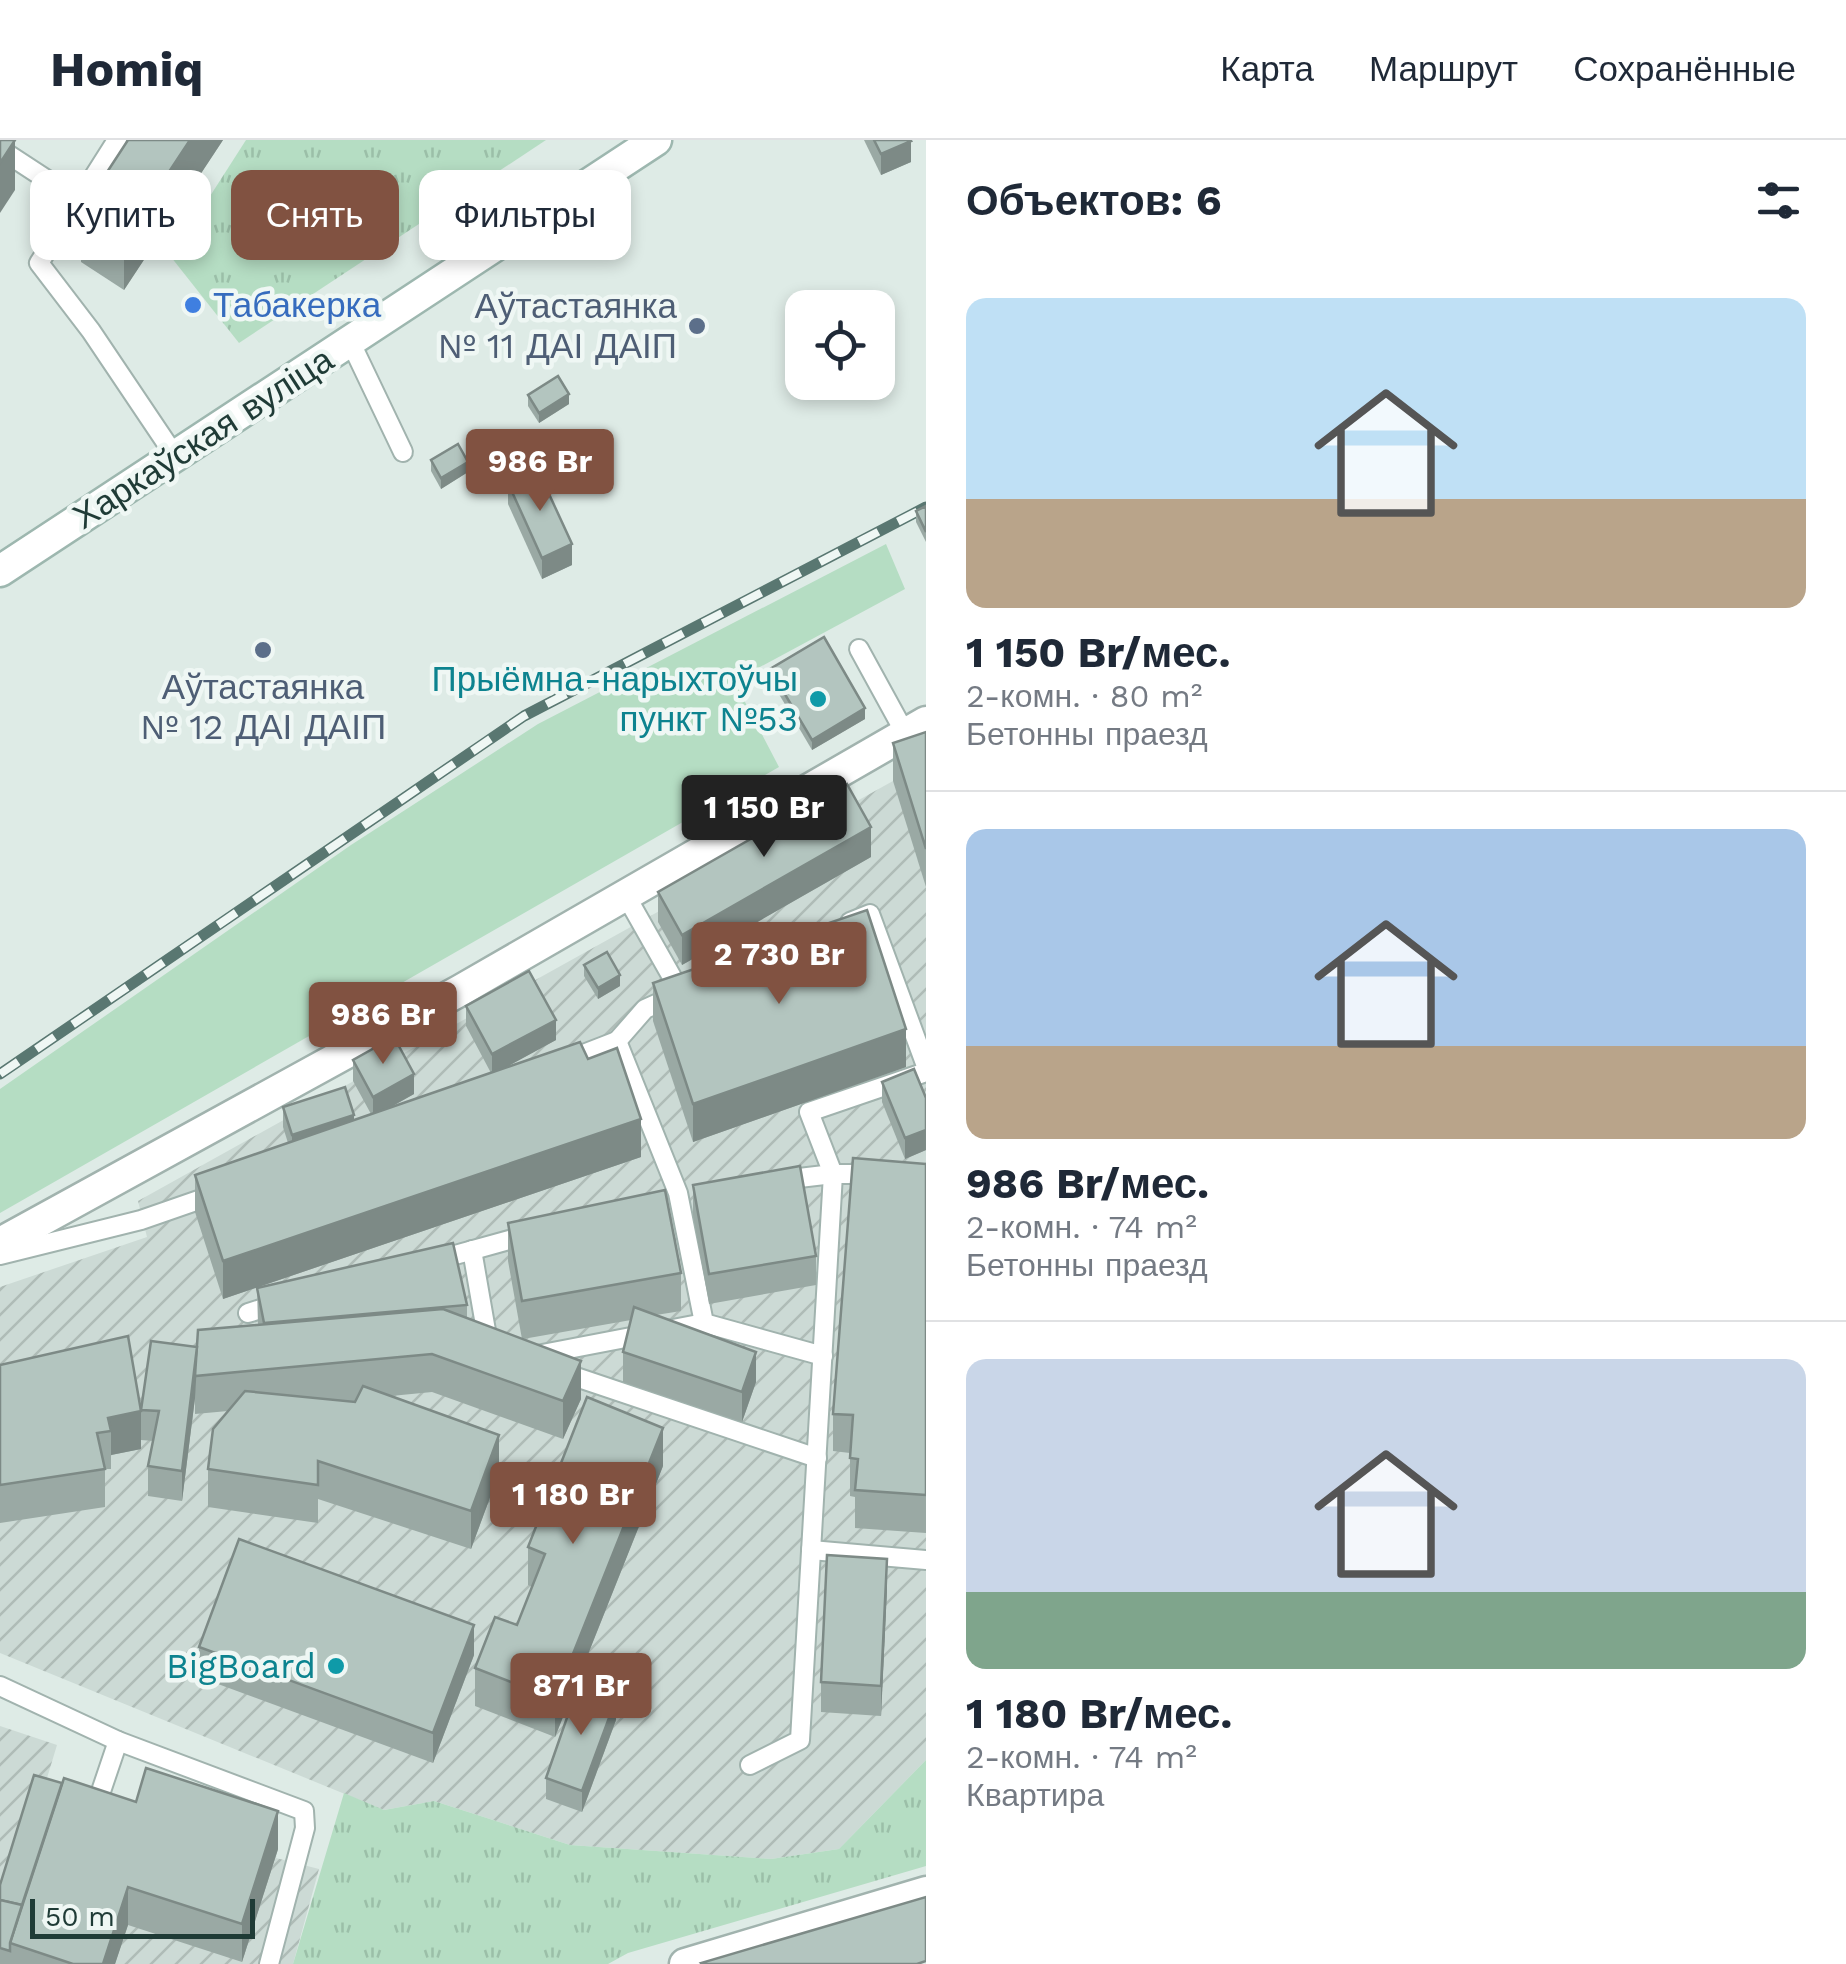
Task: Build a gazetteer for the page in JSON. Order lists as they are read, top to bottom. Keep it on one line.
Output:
{"streets":{"street":["Харкаўская вуліца"]},"places":["Табакерка","Аўтастаянка № 11 ДАІ ДАІП","Аўтастаянка № 12 ДАІ ДАІП","Прыёмна-нарыхтоўчы пункт №53","BigBoard"],"scale_bar":"50 m","page":{"header":"Homiq","nav":["Карта","Маршрут","Сохранённые"],"heading":"Объектов: 6","chip":["Купить","Снять","Фильтры"],"list":[{"name":"1 150 Br/мес.","note":"2-комн. · 80 m² · Бетонны праезд"},{"name":"986 Br/мес.","note":"2-комн. · 74 m² · Бетонны праезд"},{"name":"1 180 Br/мес.","note":"2-комн. · 74 m² · Квартира"}],"price":["986 Br","1 150 Br","2 730 Br","986 Br","1 180 Br","871 Br"],"scale":"50 m"}}
